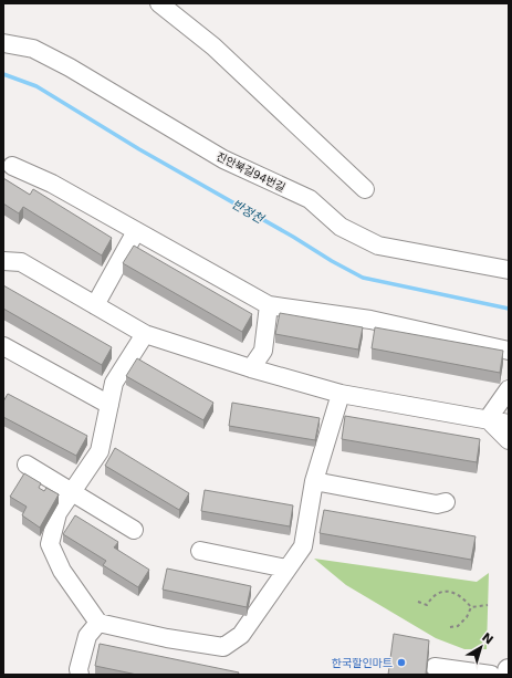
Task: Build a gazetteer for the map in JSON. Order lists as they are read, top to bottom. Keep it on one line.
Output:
{"streets":{"street":["진안북길94번길"]},"water":["반정천"],"places":["한국할인마트"],"north":"top right"}
